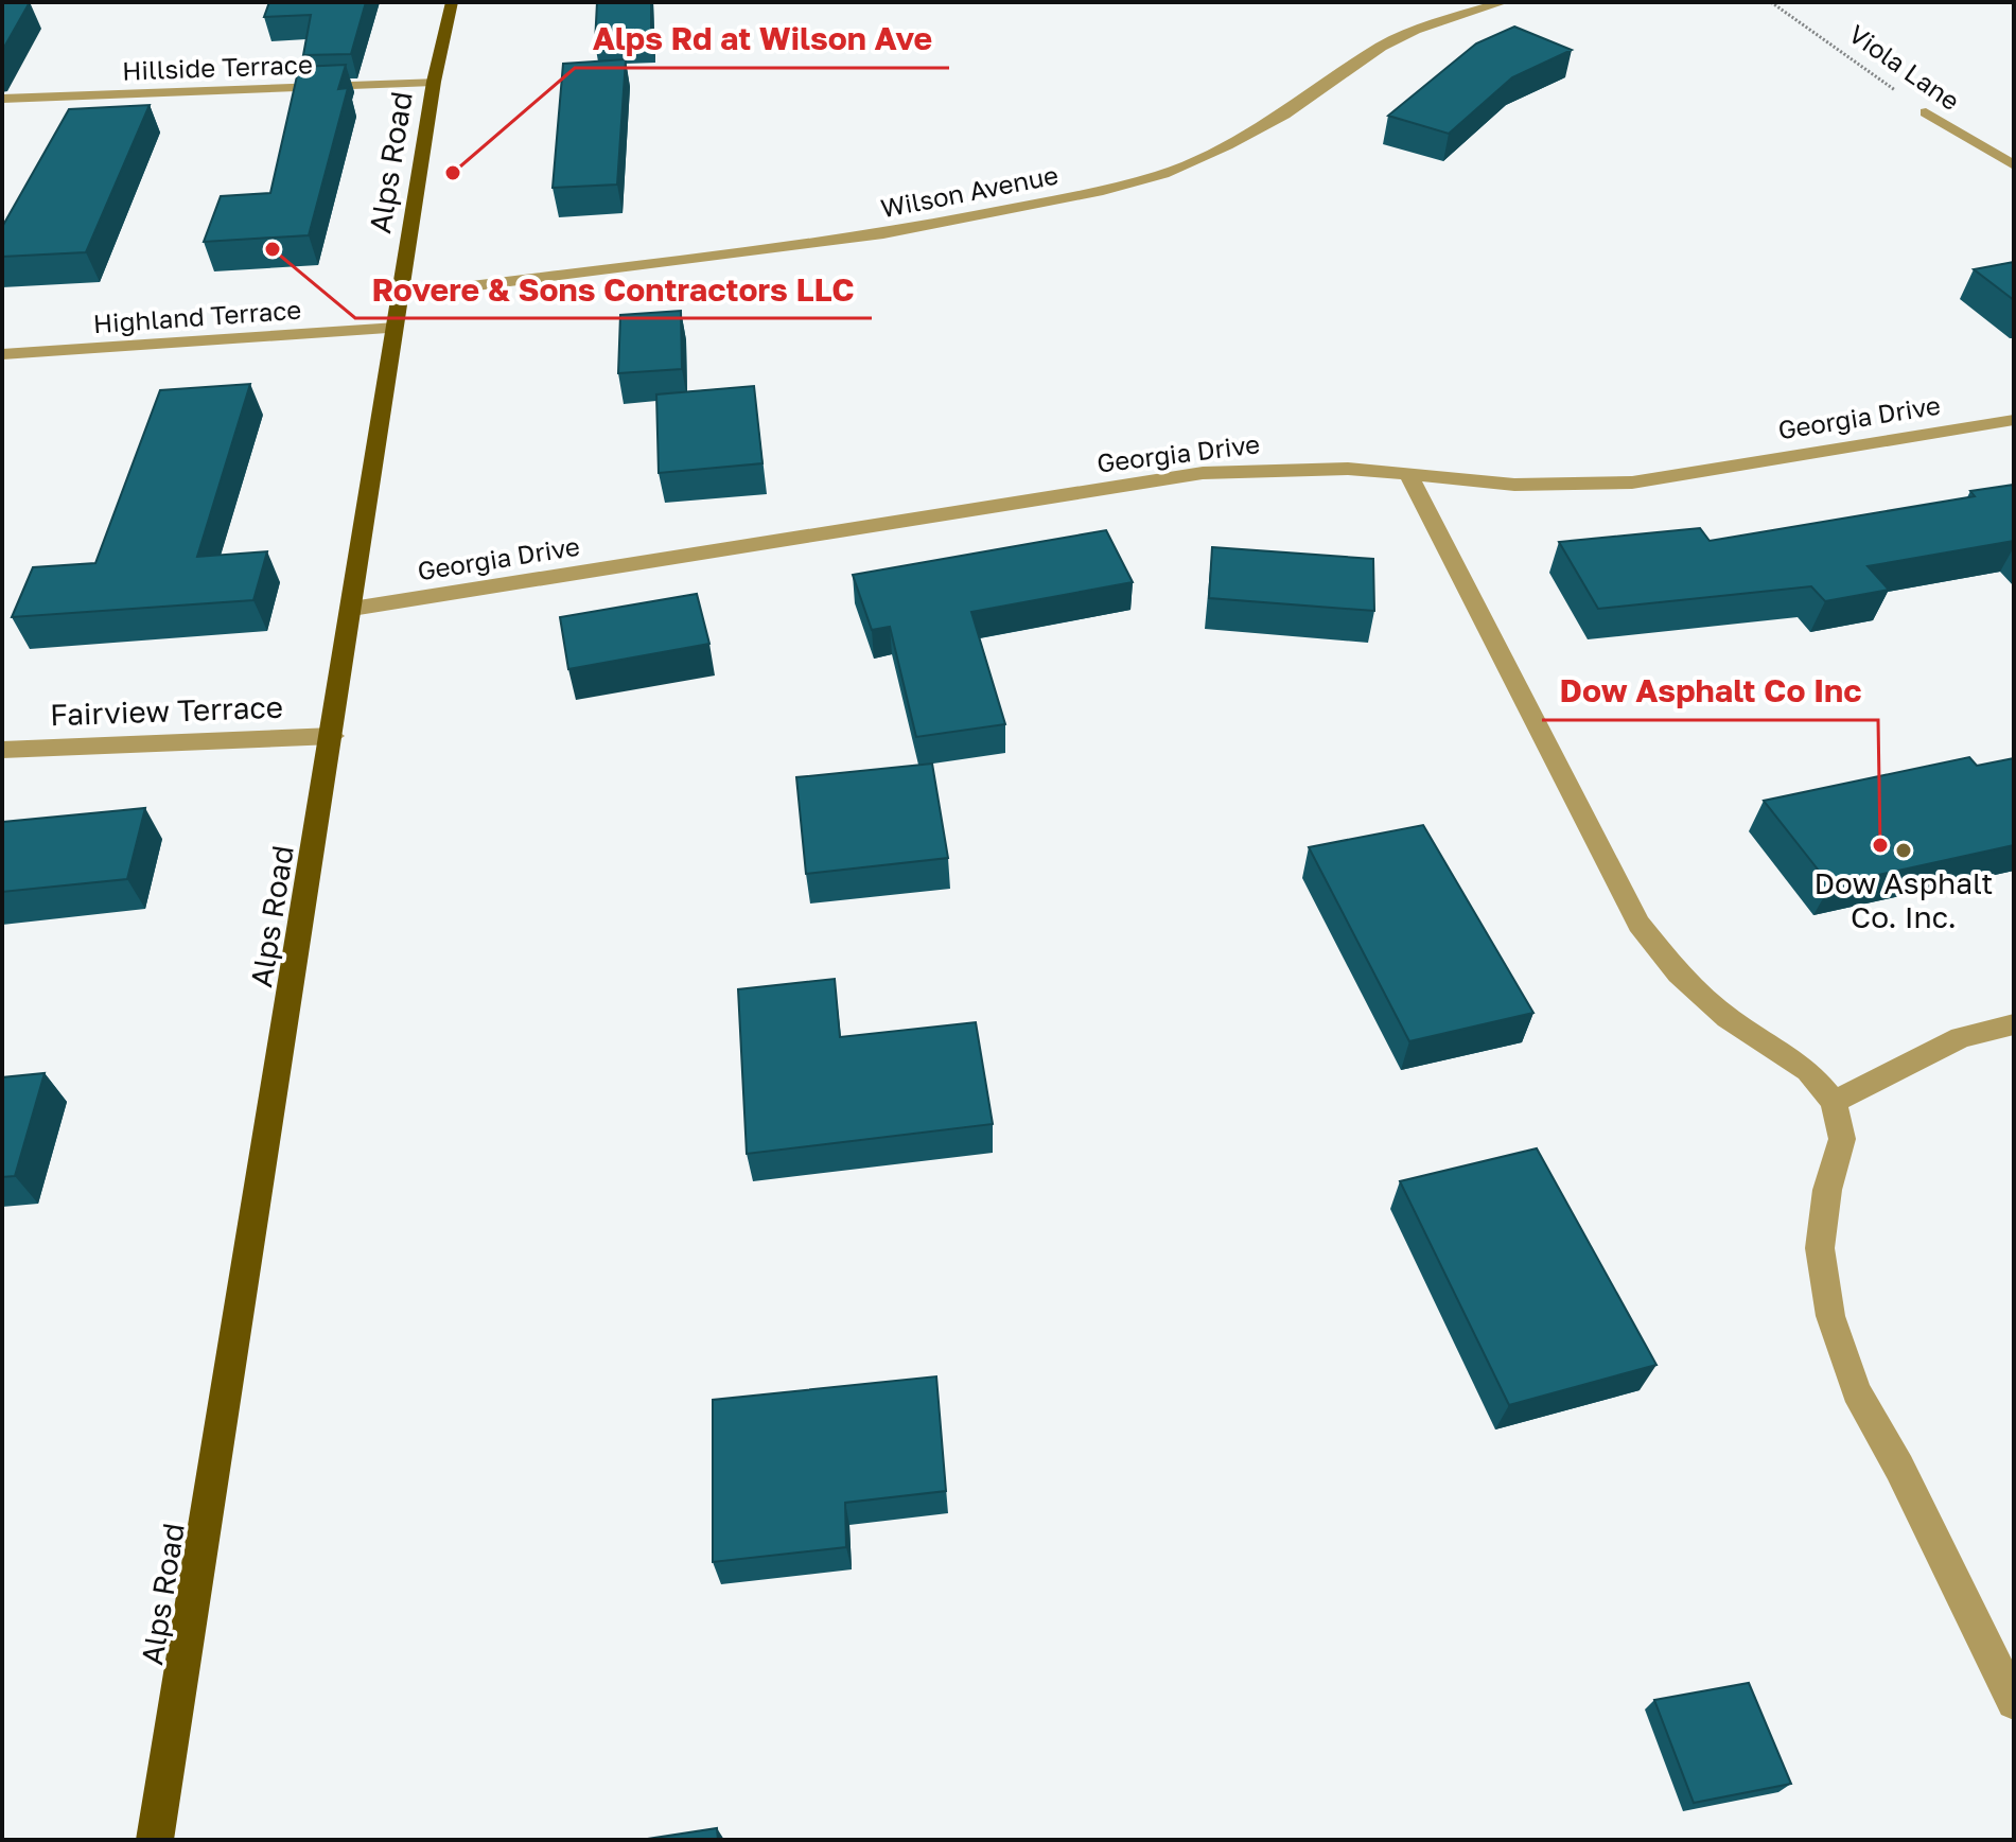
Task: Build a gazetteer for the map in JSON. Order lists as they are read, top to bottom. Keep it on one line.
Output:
{"streets":{"main road":["Alps Road"],"street":["Hillside Terrace","Viola Lane","Wilson Avenue","Highland Terrace","Georgia Drive","Fairview Terrace"]},"crossings":[["Hillside Terrace","Alps Road"],["Alps Road","Wilson Avenue"],["Alps Road","Highland Terrace"],["Alps Road","Georgia Drive"],["Alps Road","Fairview Terrace"]],"places":["Alps Rd at Wilson Ave","Rovere & Sons Contractors LLC","Dow Asphalt Co Inc","Dow Asphalt Co. Inc."]}
